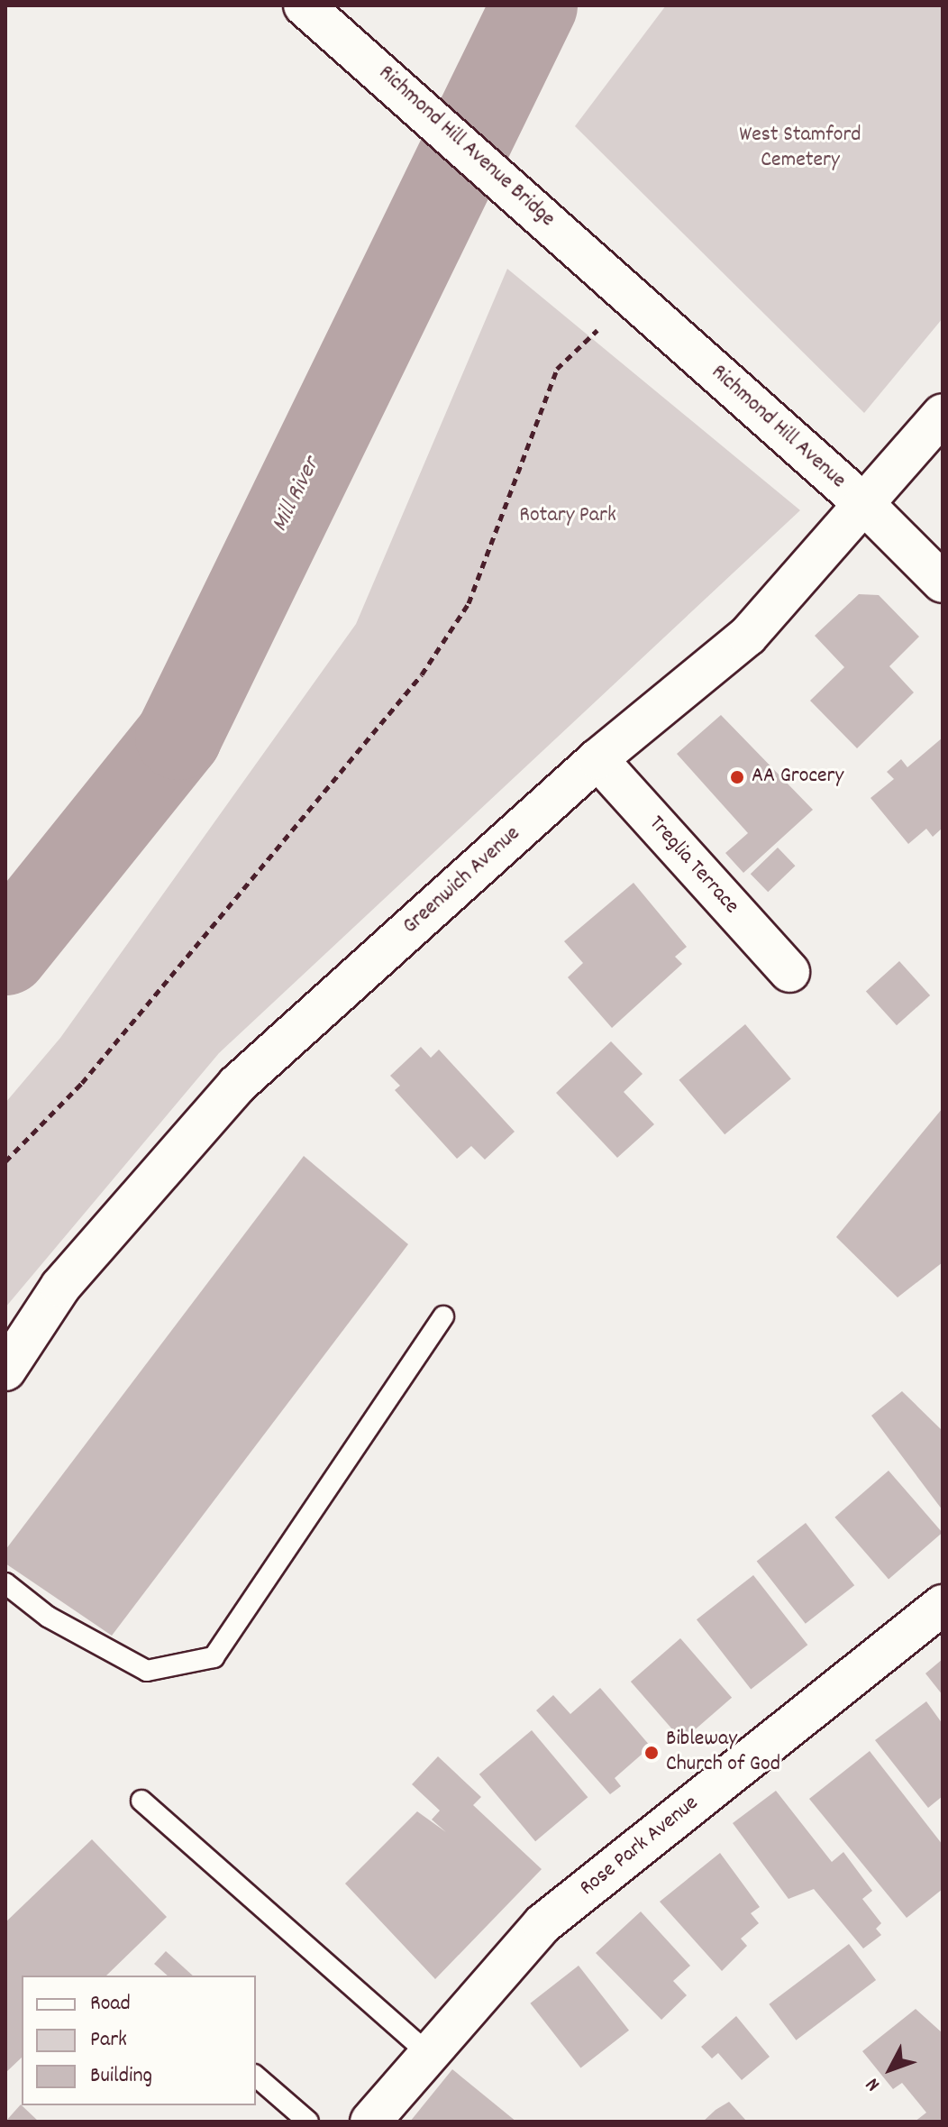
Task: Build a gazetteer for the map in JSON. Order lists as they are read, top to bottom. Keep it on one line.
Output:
{"streets":{"street":["Richmond Hill Avenue Bridge","Richmond Hill Avenue","Treglia Terrace","Greenwich Avenue","Rose Park Avenue"]},"crossings":[["Richmond Hill Avenue Bridge","Richmond Hill Avenue"],["Richmond Hill Avenue","Greenwich Avenue"],["Treglia Terrace","Greenwich Avenue"]],"water":["Mill River"],"parks":["West Stamford Cemetery","Rotary Park"],"places":["AA Grocery","Bibleway Church of God"],"legend":["Road","Park","Building"],"north":"bottom left"}
